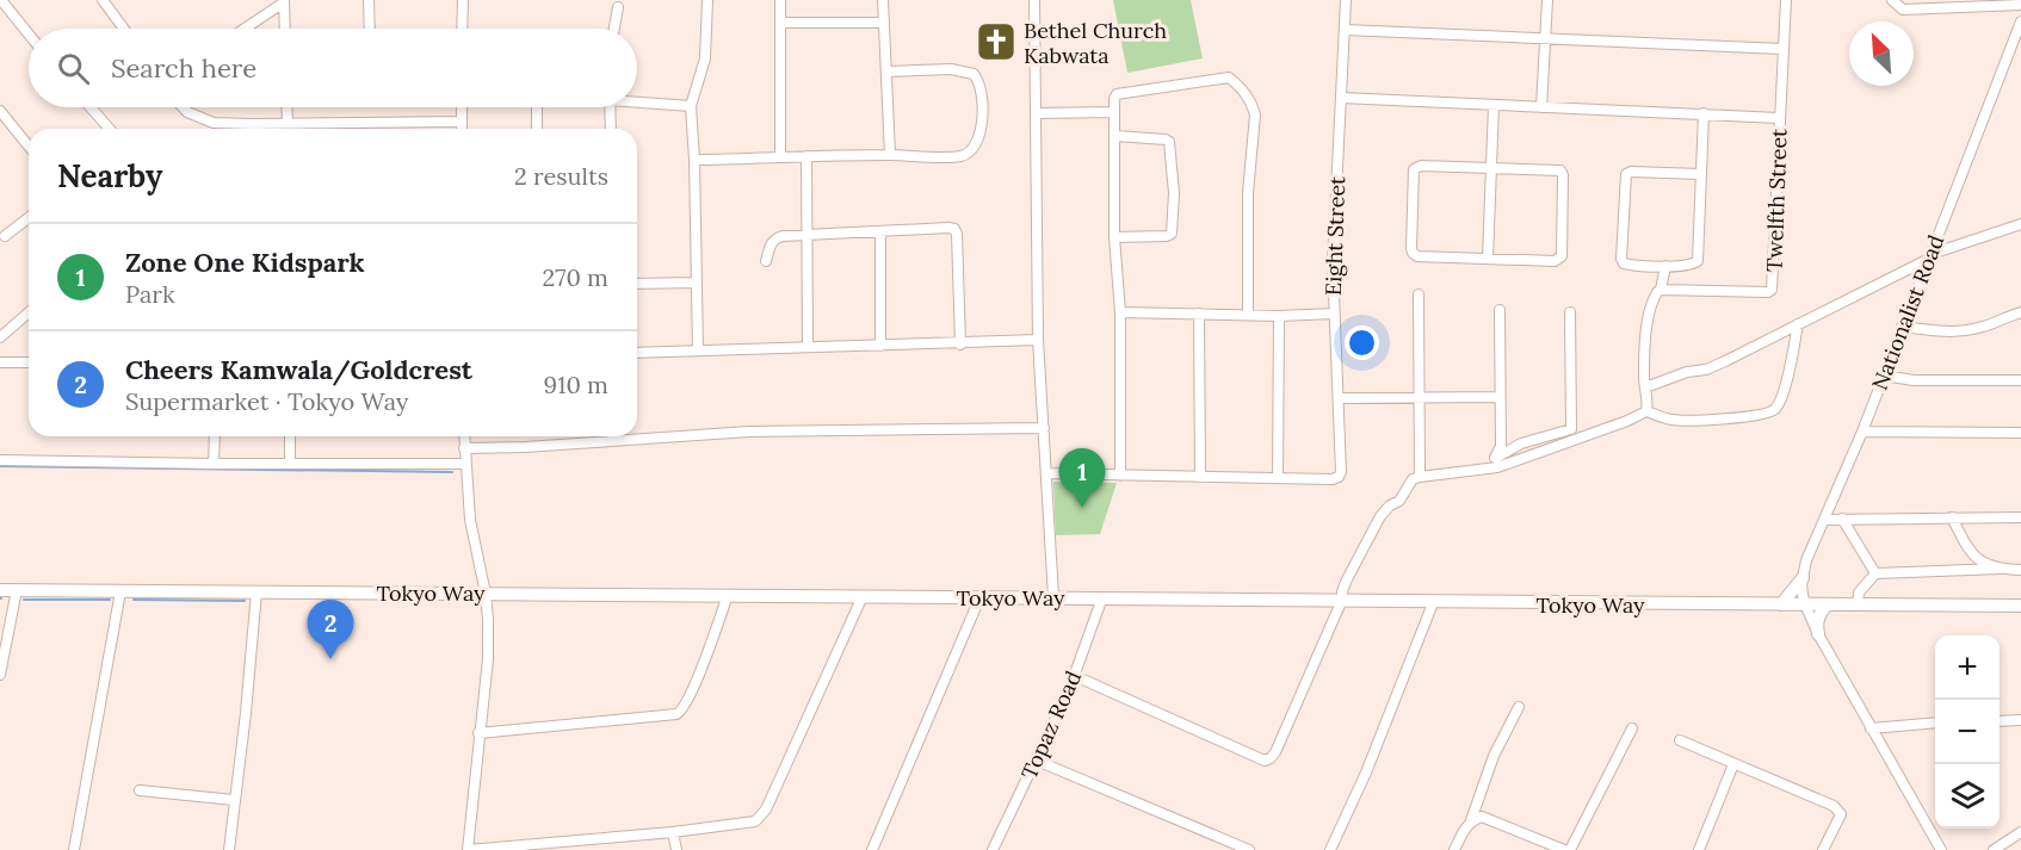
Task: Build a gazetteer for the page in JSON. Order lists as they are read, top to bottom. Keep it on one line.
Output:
{"streets":{"main road":["Tokyo Way"],"street":["Twelfth Street","Eight Street","Nationalist Road","Topaz Road"]},"crossings":[["Tokyo Way","Topaz Road"]],"places":{"church":["Bethel Church Kabwata"]},"north":"top left","page":{"search":"Search here","heading":["Nearby","2 results"],"list":[{"mark":"1","name":"Zone One Kidspark","note":"Park","value":"270 m"},{"mark":"2","name":"Cheers Kamwala/Goldcrest","note":"Supermarket · Tokyo Way","value":"910 m"}],"pins":["1","2"],"map_buttons":["+","−"]}}
